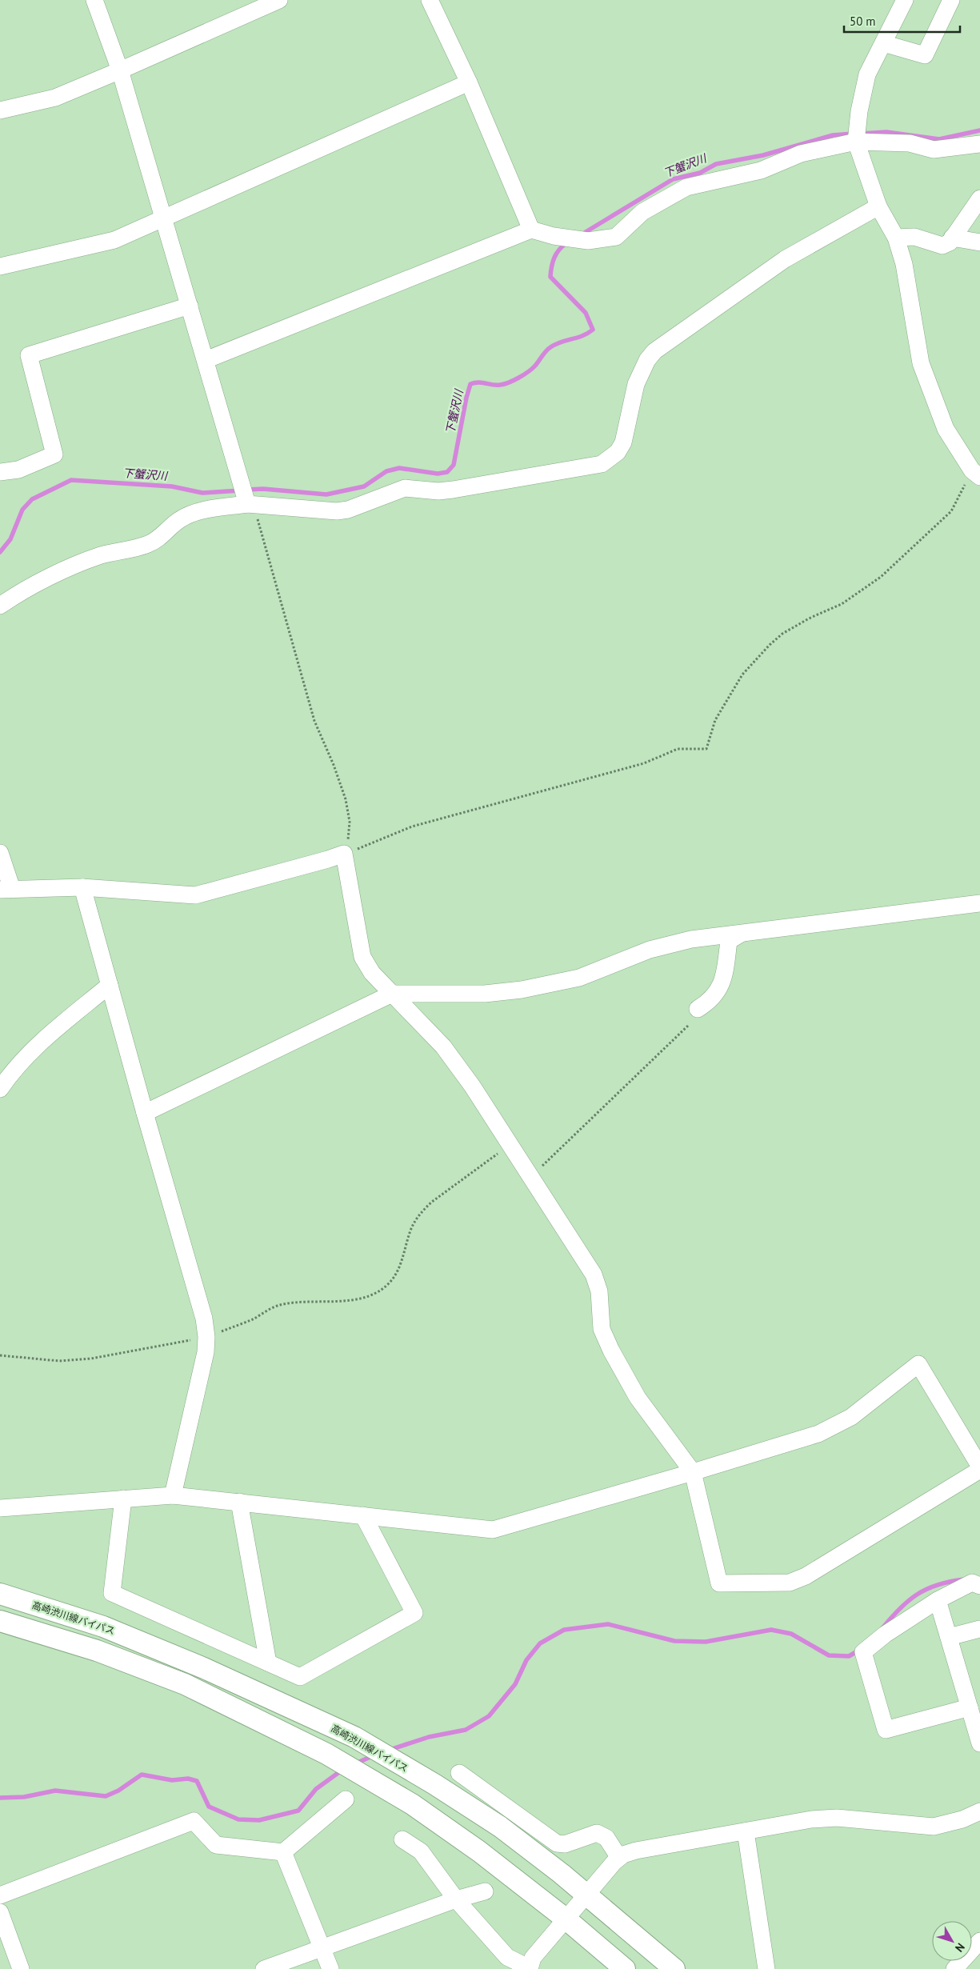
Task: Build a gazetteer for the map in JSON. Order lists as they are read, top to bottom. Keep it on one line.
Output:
{"streets":{"main road":["高崎渋川線バイパス"]},"water":["下蟹沢川"],"scale_bar":"50 m","north":"bottom right"}
